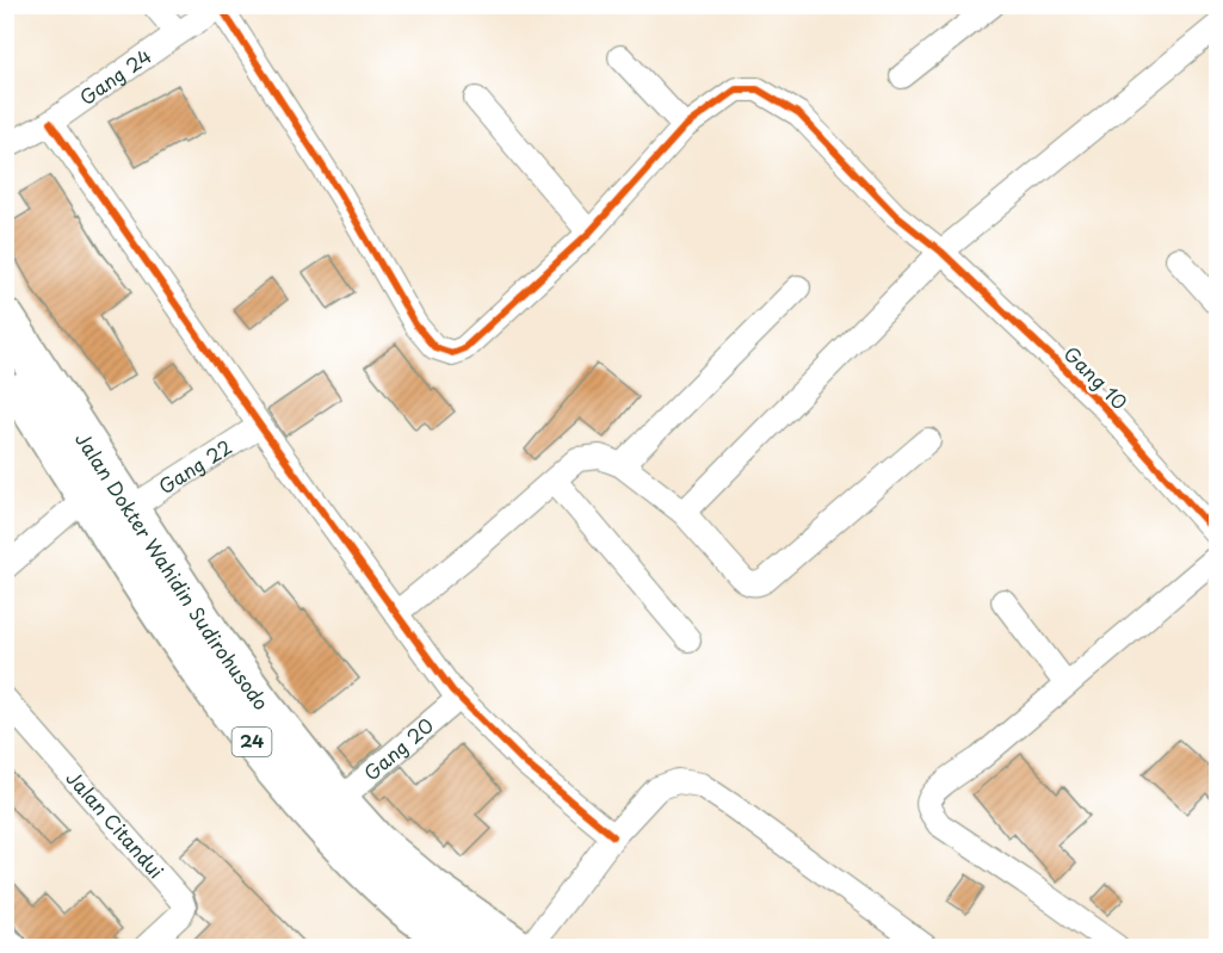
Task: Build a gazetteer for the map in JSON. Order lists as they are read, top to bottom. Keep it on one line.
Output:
{"streets":{"highway":["Jalan Dokter Wahidin Sudirohusodo","24"],"street":["Gang 24","Gang 10","Gang 22","Gang 20","Jalan Citandui"]},"crossings":[["Gang 24","Gang 10"],["Gang 22","Jalan Dokter Wahidin Sudirohusodo"],["Jalan Dokter Wahidin Sudirohusodo","Gang 20"]]}
